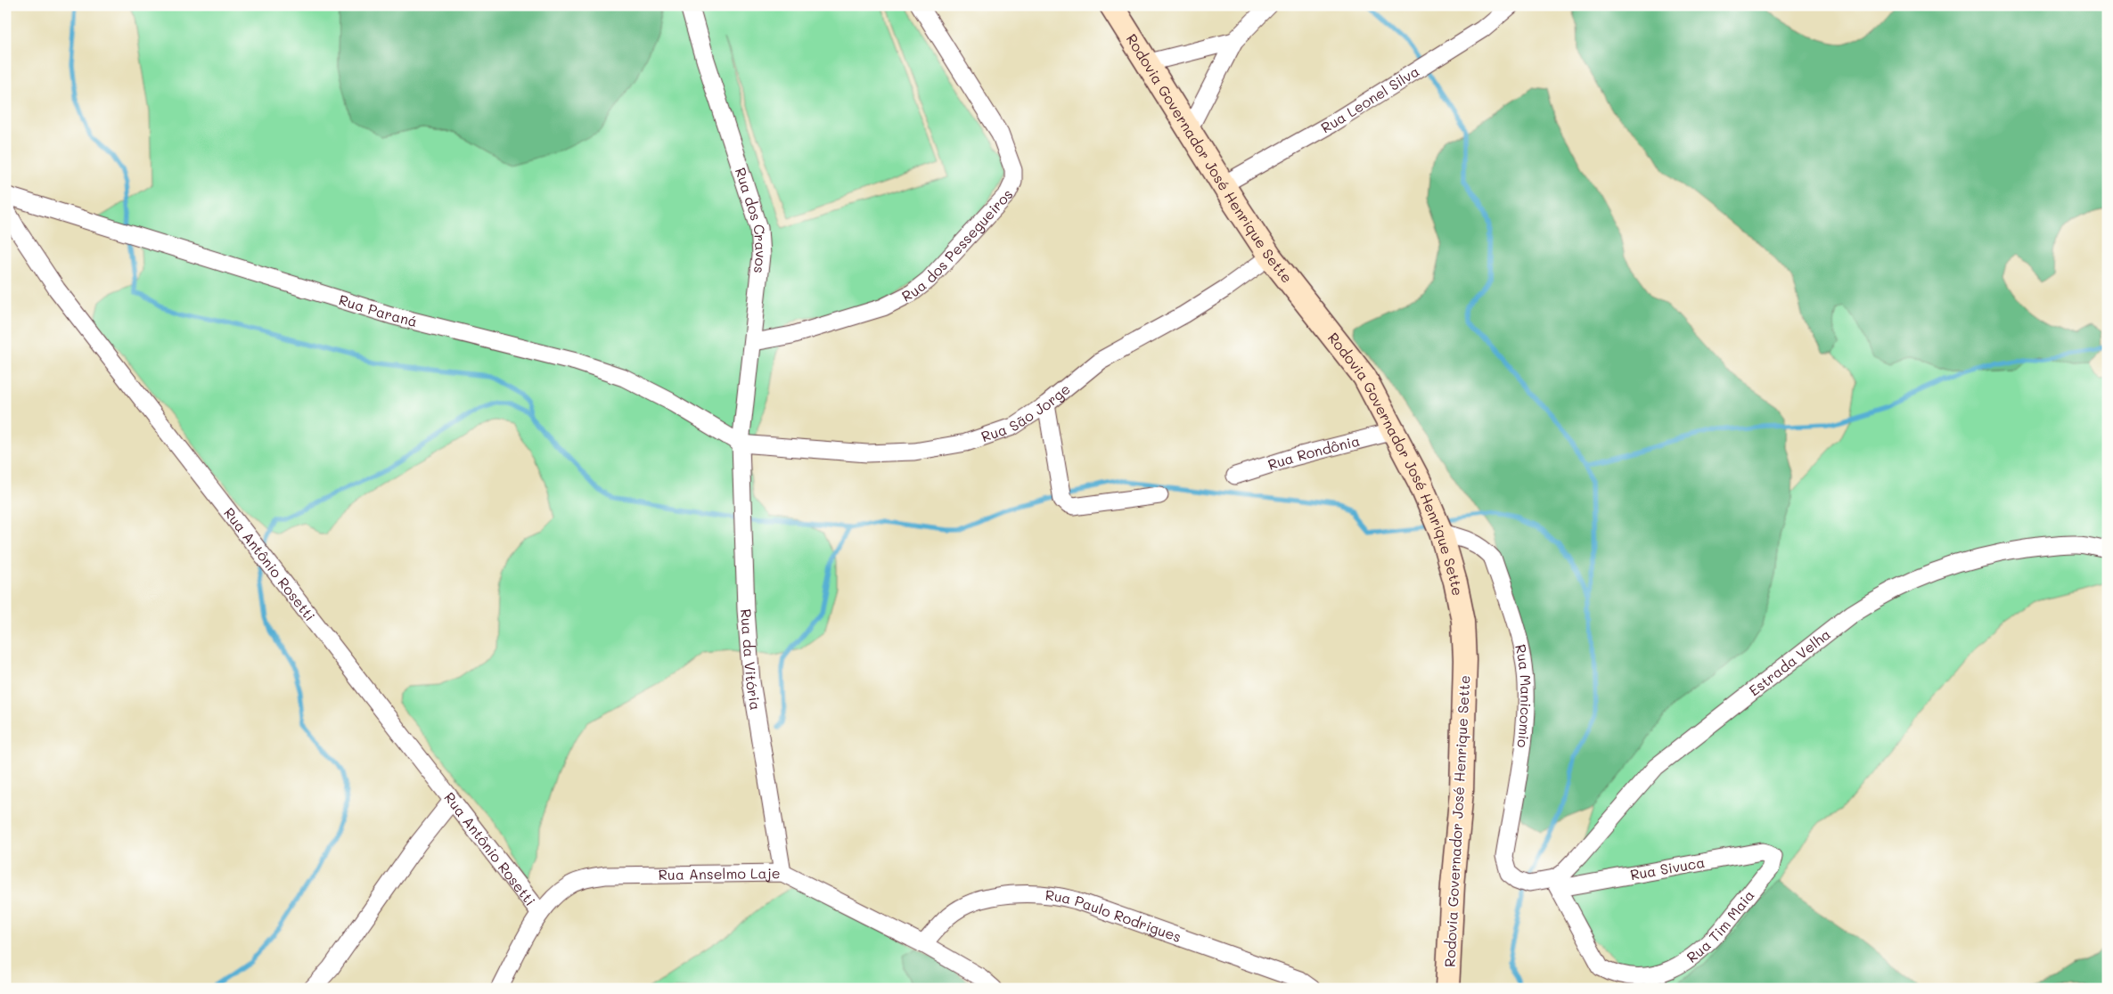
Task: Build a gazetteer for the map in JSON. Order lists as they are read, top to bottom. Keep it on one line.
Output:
{"streets":{"main road":["Rodovia Governador José Henrique Sette"],"street":["Rua Leonel Silva","Rua dos Cravos","Rua dos Pessegueiros","Rua Paraná","Rua São Jorge","Rua Rondônia","Rua Antônio Rosetti","Rua da Vitória","Estrada Velha","Rua Manicomio","Rua Sivuca","Rua Anselmo Laje","Rua Paulo Rodrigues","Rua Tim Maia"]},"crossings":[["Rua Leonel Silva","Rodovia Governador José Henrique Sette"],["Rodovia Governador José Henrique Sette","Rua São Jorge"],["Rodovia Governador José Henrique Sette","Rua Rondônia"],["Rodovia Governador José Henrique Sette","Rua Manicomio"],["Rua dos Cravos","Rua dos Pessegueiros"],["Rua dos Cravos","Rua Paraná"],["Rua dos Cravos","Rua São Jorge"],["Rua dos Cravos","Rua da Vitória"],["Rua Paraná","Rua São Jorge"],["Rua Paraná","Rua da Vitória"],["Rua São Jorge","Rua da Vitória"],["Rua Antônio Rosetti","Rua Anselmo Laje"],["Rua da Vitória","Rua Anselmo Laje"],["Estrada Velha","Rua Manicomio"],["Estrada Velha","Rua Sivuca"],["Estrada Velha","Rua Tim Maia"],["Rua Sivuca","Rua Tim Maia"],["Rua Anselmo Laje","Rua Paulo Rodrigues"]]}
